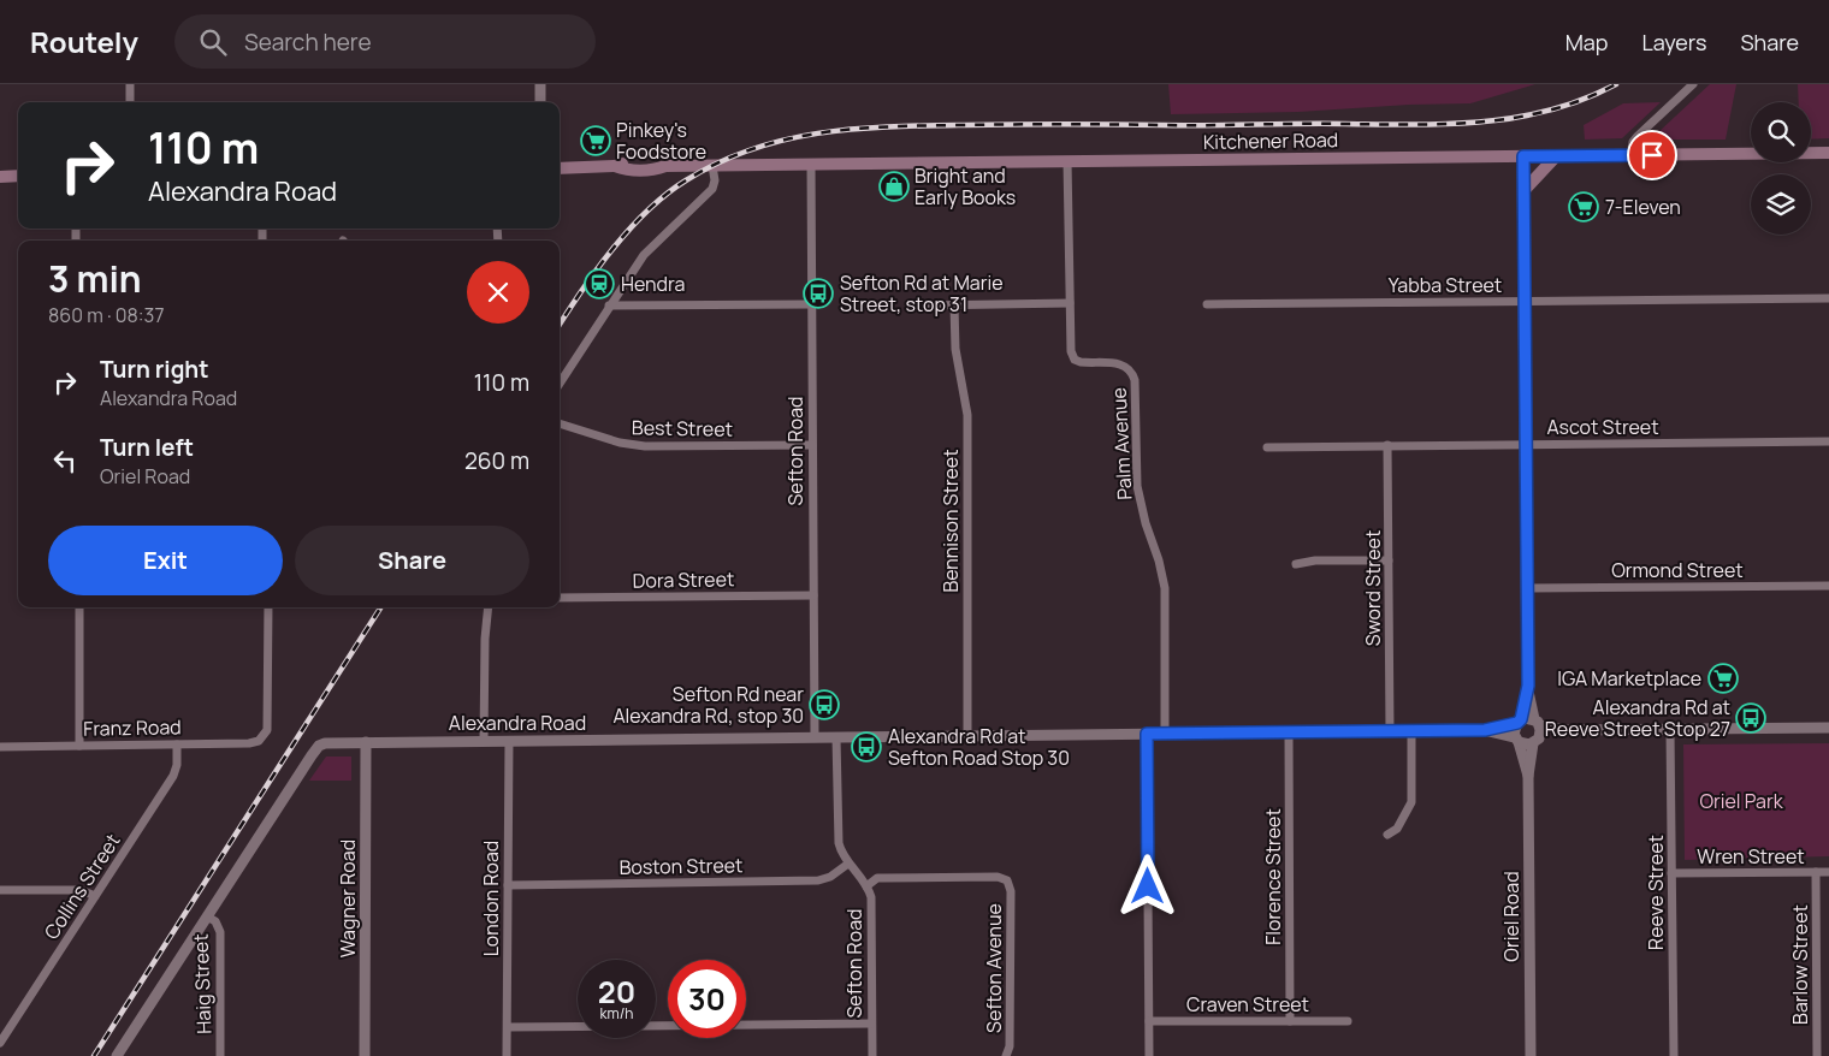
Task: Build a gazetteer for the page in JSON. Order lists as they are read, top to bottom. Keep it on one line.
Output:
{"streets":{"main road":["Kitchener Road"],"street":["Yabba Street","Ascot Street","Best Street","Palm Avenue","Sefton Road","Bennison Street","Ormond Street","Dora Street","Sword Street","Alexandra Road","Franz Road","Wren Street","Boston Street","Florence Street","Collins Street","Reeve Street","Wagner Road","London Road","Oriel Road","Barlow Street","Sefton Avenue","Haig Street","Craven Street"]},"crossings":[["Kitchener Road","Palm Avenue"],["Kitchener Road","Sefton Road"],["Ascot Street","Sword Street"],["Best Street","Sefton Road"],["Palm Avenue","Alexandra Road"],["Sefton Road","Dora Street"],["Sefton Road","Alexandra Road"],["Sefton Road","Boston Street"],["Sefton Road","Sefton Avenue"],["Bennison Street","Alexandra Road"],["Sword Street","Alexandra Road"],["Alexandra Road","Florence Street"],["Alexandra Road","Wagner Road"],["Alexandra Road","London Road"],["Alexandra Road","Oriel Road"],["Alexandra Road","Haig Street"],["Franz Road","Collins Street"],["Wren Street","Reeve Street"],["Wren Street","Barlow Street"],["Boston Street","London Road"],["Florence Street","Craven Street"]],"parks":["Oriel Park"],"places":{"supermarket":["Pinkey's Foodstore","7-Eleven","IGA Marketplace"],"shop":["Bright and Early Books"],"station":["Hendra"],"bus stop":["Sefton Rd at Marie Street, stop 31","Sefton Rd near Alexandra Rd, stop 30","Alexandra Rd at Reeve Street Stop 27","Alexandra Rd at Sefton Road Stop 30"]},"page":{"header":"Routely","search":"Search here","nav":["Map","Layers","Share"],"turn":["110 m","Alexandra Road"],"heading":["3 min","860 m · 08:37"],"list":[{"name":"Turn right","note":"Alexandra Road","value":"110 m"},{"name":"Turn left","note":"Oriel Road","value":"260 m"}],"buttons":["Exit","Share"],"speed":"20 km/h","limit":"30"}}
